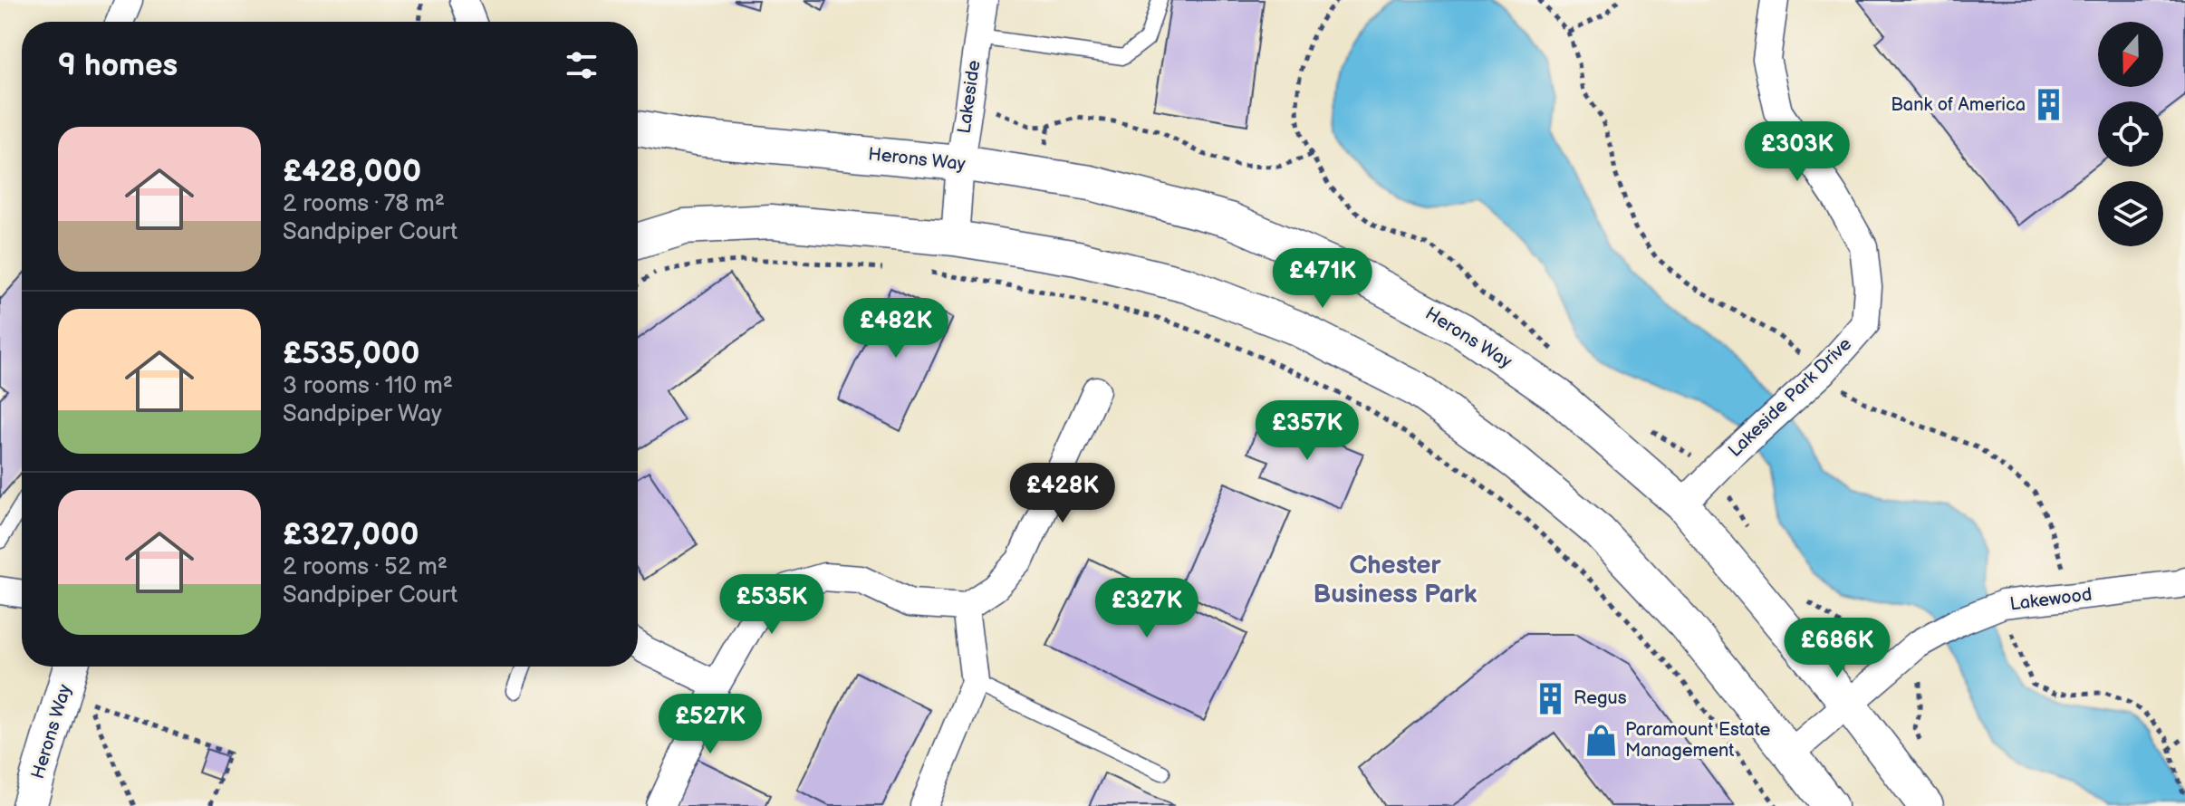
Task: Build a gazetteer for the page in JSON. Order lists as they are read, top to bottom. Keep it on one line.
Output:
{"streets":{"street":["Lakeside","Herons Way","Lakeside Park Drive","Lakewood"]},"crossings":[["Lakeside","Herons Way"],["Herons Way","Lakeside Park Drive"],["Herons Way","Lakewood"]],"districts":["Chester Business Park"],"places":{"building":["Bank of America","Regus"],"shop":["Paramount Estate Management"]},"north":"bottom","page":{"heading":"9 homes","list":[{"name":"£428,000","note":"2 rooms · 78 m² · Sandpiper Court"},{"name":"£535,000","note":"3 rooms · 110 m² · Sandpiper Way"},{"name":"£327,000","note":"2 rooms · 52 m² · Sandpiper Court"}],"price":["£303K","£471K","£482K","£357K","£428K","£535K","£327K","£686K","£527K"]}}
